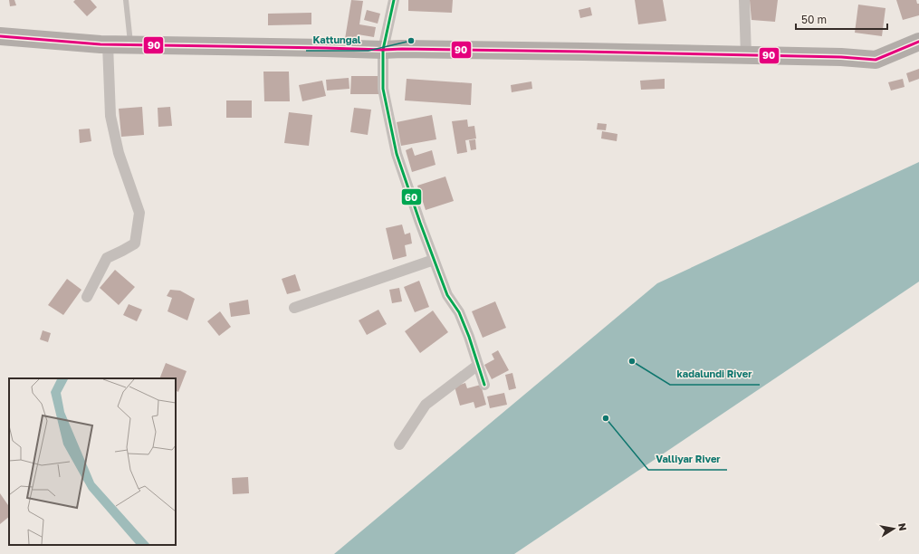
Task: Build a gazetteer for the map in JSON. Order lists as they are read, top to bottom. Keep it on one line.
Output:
{"places":["Kattungal","kadalundi River","Valliyar River"],"lines":["transit line 60","transit line 90"],"scale_bar":"50 m","north":"right"}
